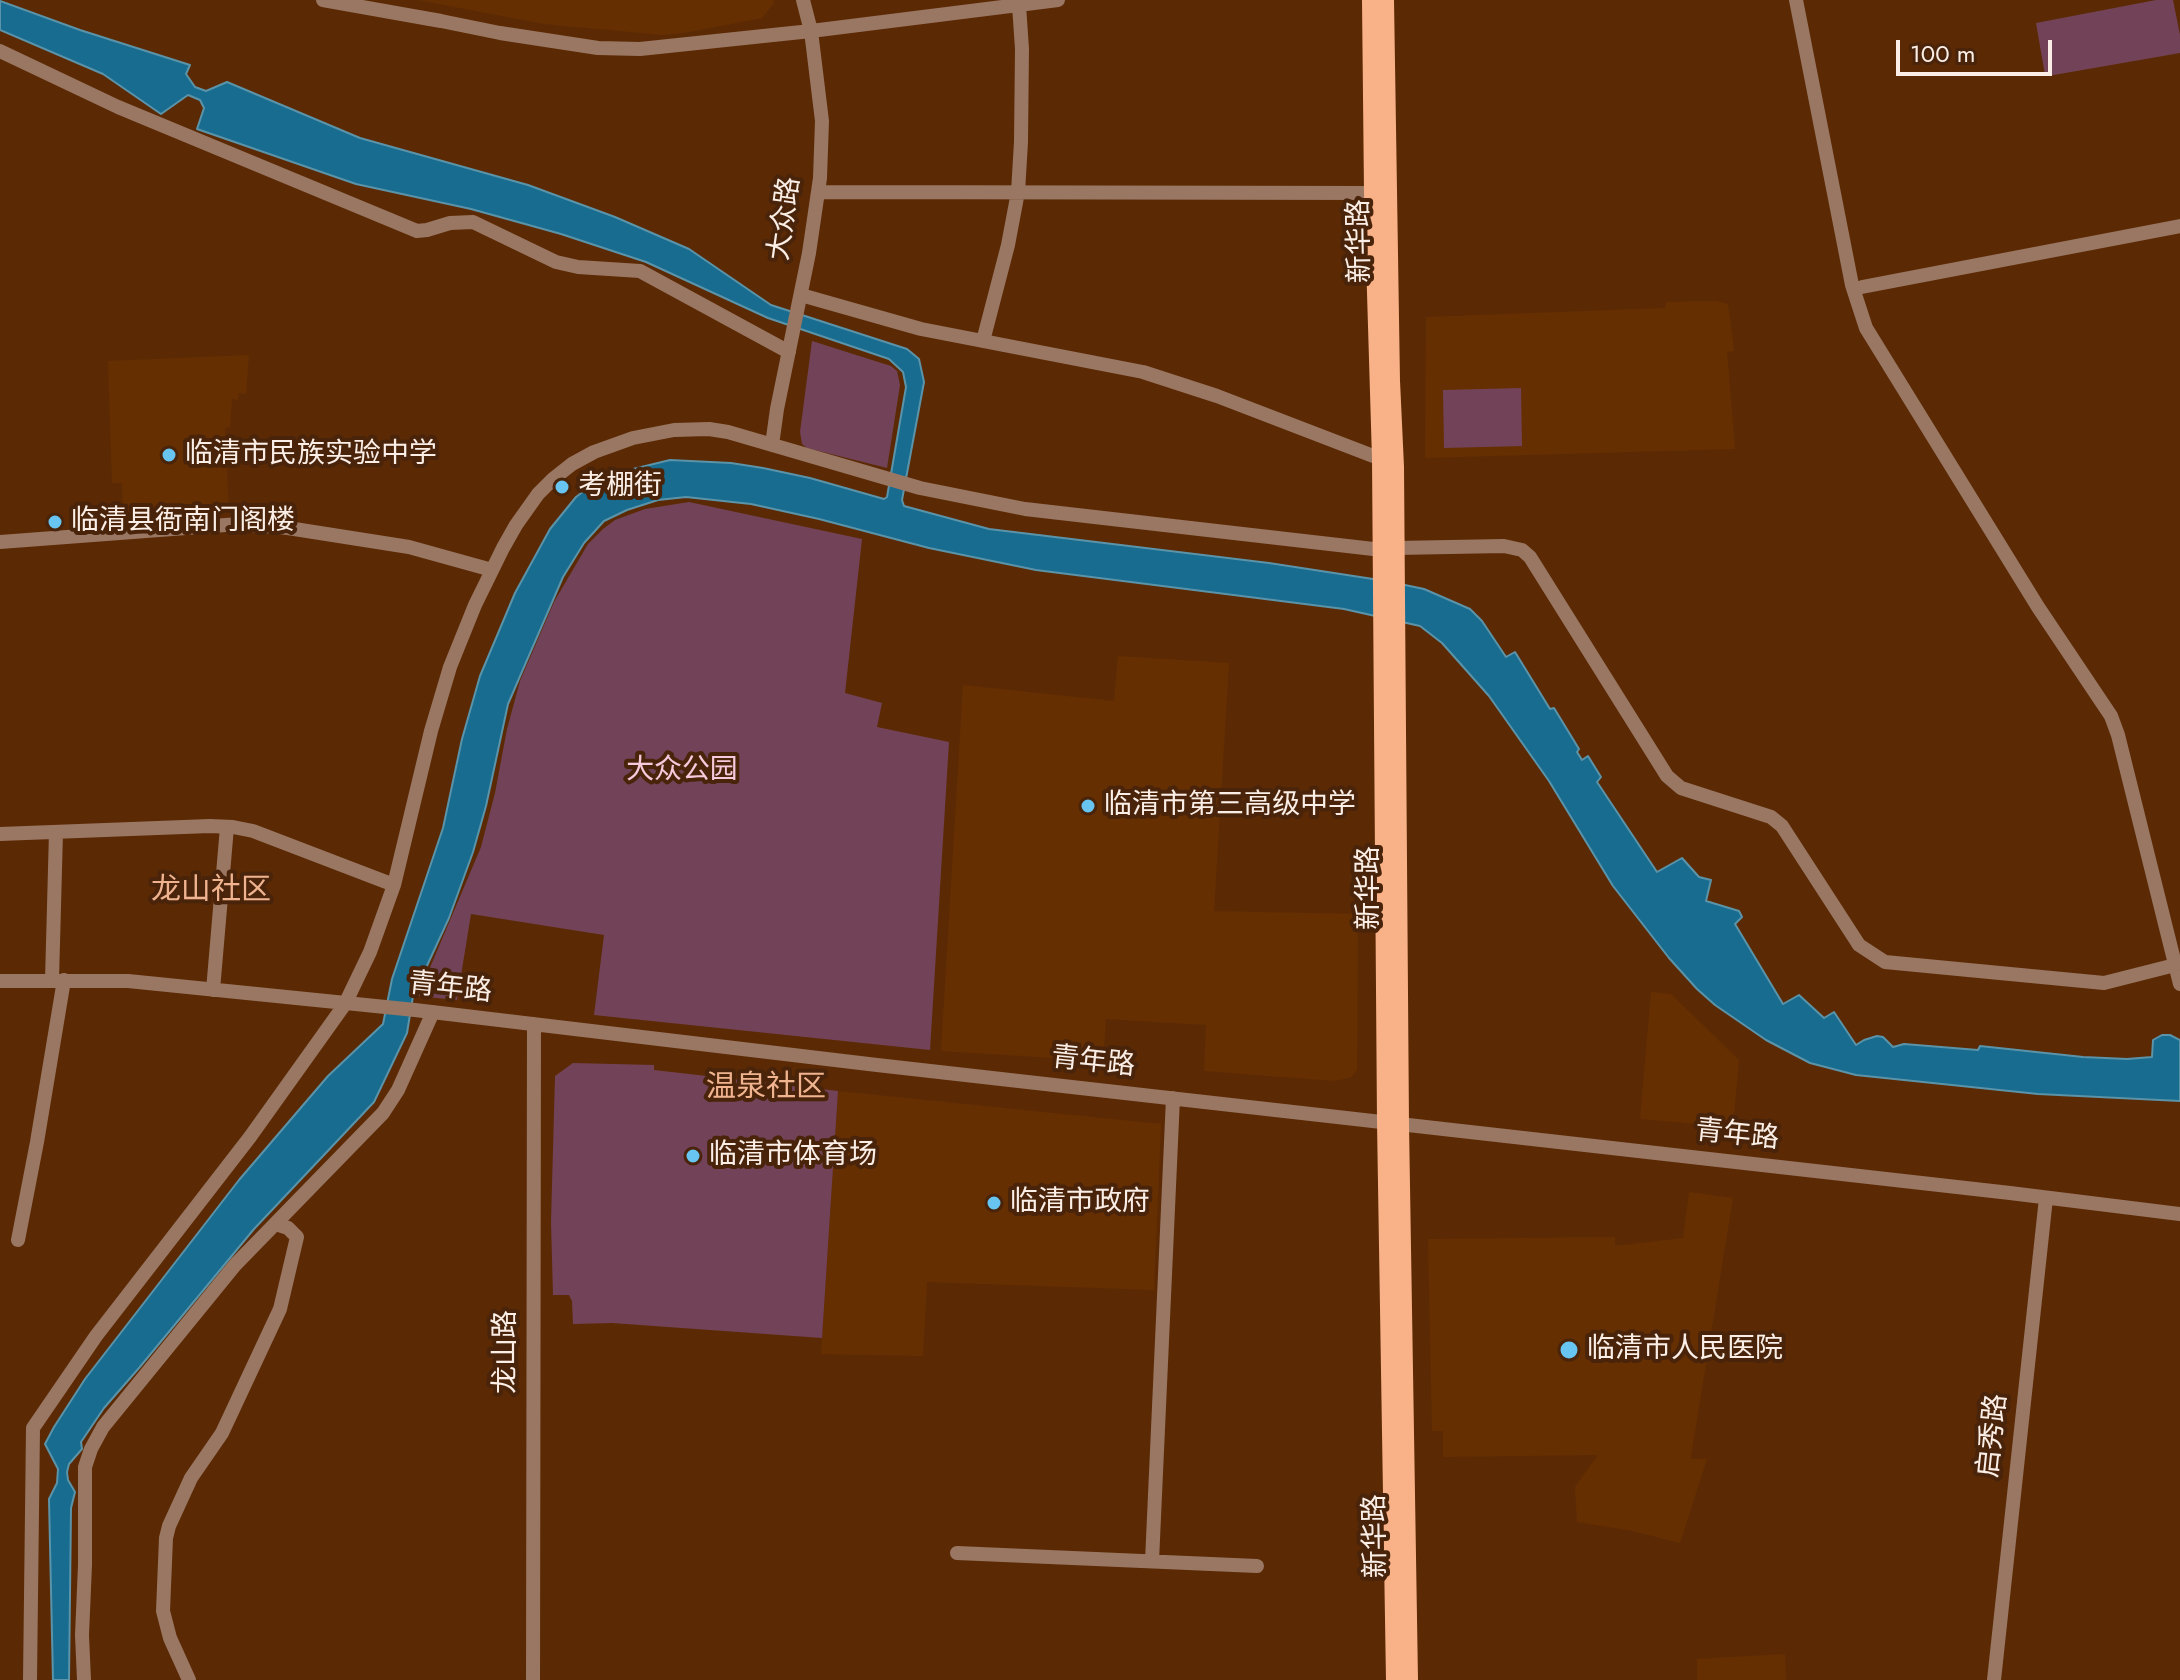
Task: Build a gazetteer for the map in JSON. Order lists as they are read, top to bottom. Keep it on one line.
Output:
{"streets":{"main road":["新华路"],"street":["大众路","青年路","龙山路","启秀路"]},"crossings":[["新华路","青年路"],["青年路","龙山路"],["青年路","启秀路"]],"districts":["龙山社区","温泉社区"],"parks":["大众公园"],"places":["临清市民族实验中学","考棚街","临清县衙南门阁楼","临清市第三高级中学","临清市体育场","临清市政府","临清市人民医院"],"scale_bar":"100 m"}
